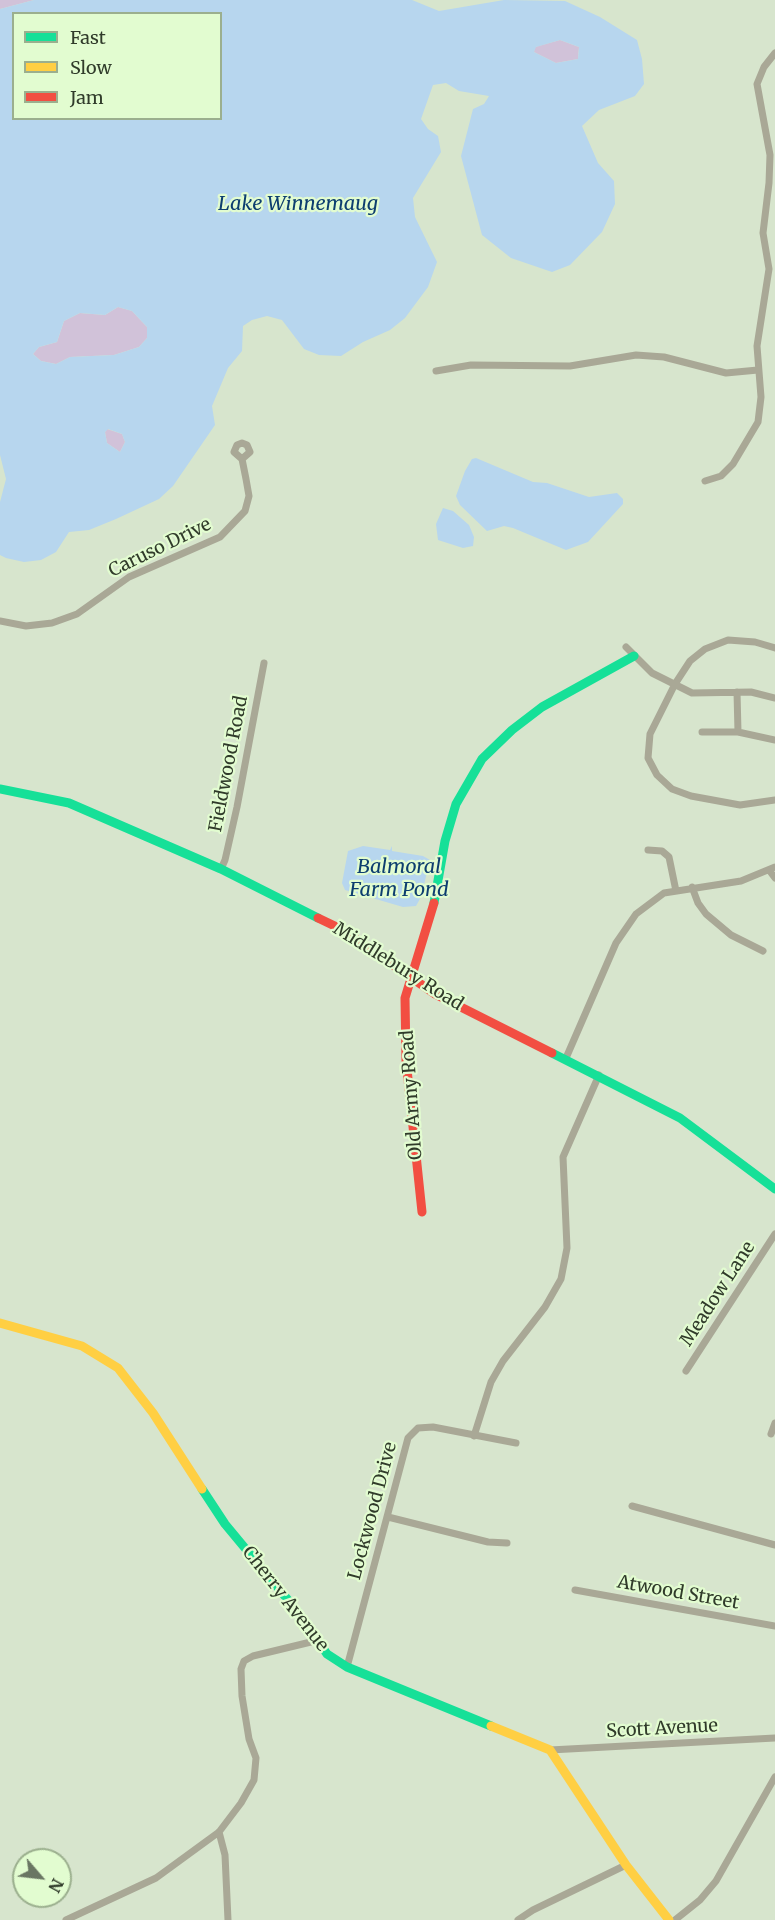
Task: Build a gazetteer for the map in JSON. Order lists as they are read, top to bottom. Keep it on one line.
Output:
{"streets":{"street":["Caruso Drive","Fieldwood Road","Middlebury Road","Old Army Road","Meadow Lane","Lockwood Drive","Atwood Street","Cherry Avenue","Scott Avenue"]},"crossings":[["Fieldwood Road","Middlebury Road"],["Middlebury Road","Old Army Road"],["Lockwood Drive","Cherry Avenue"],["Cherry Avenue","Scott Avenue"]],"water":["Lake Winnemaug","Balmoral Farm Pond"],"legend":["Fast","Slow","Jam"],"north":"bottom right"}
